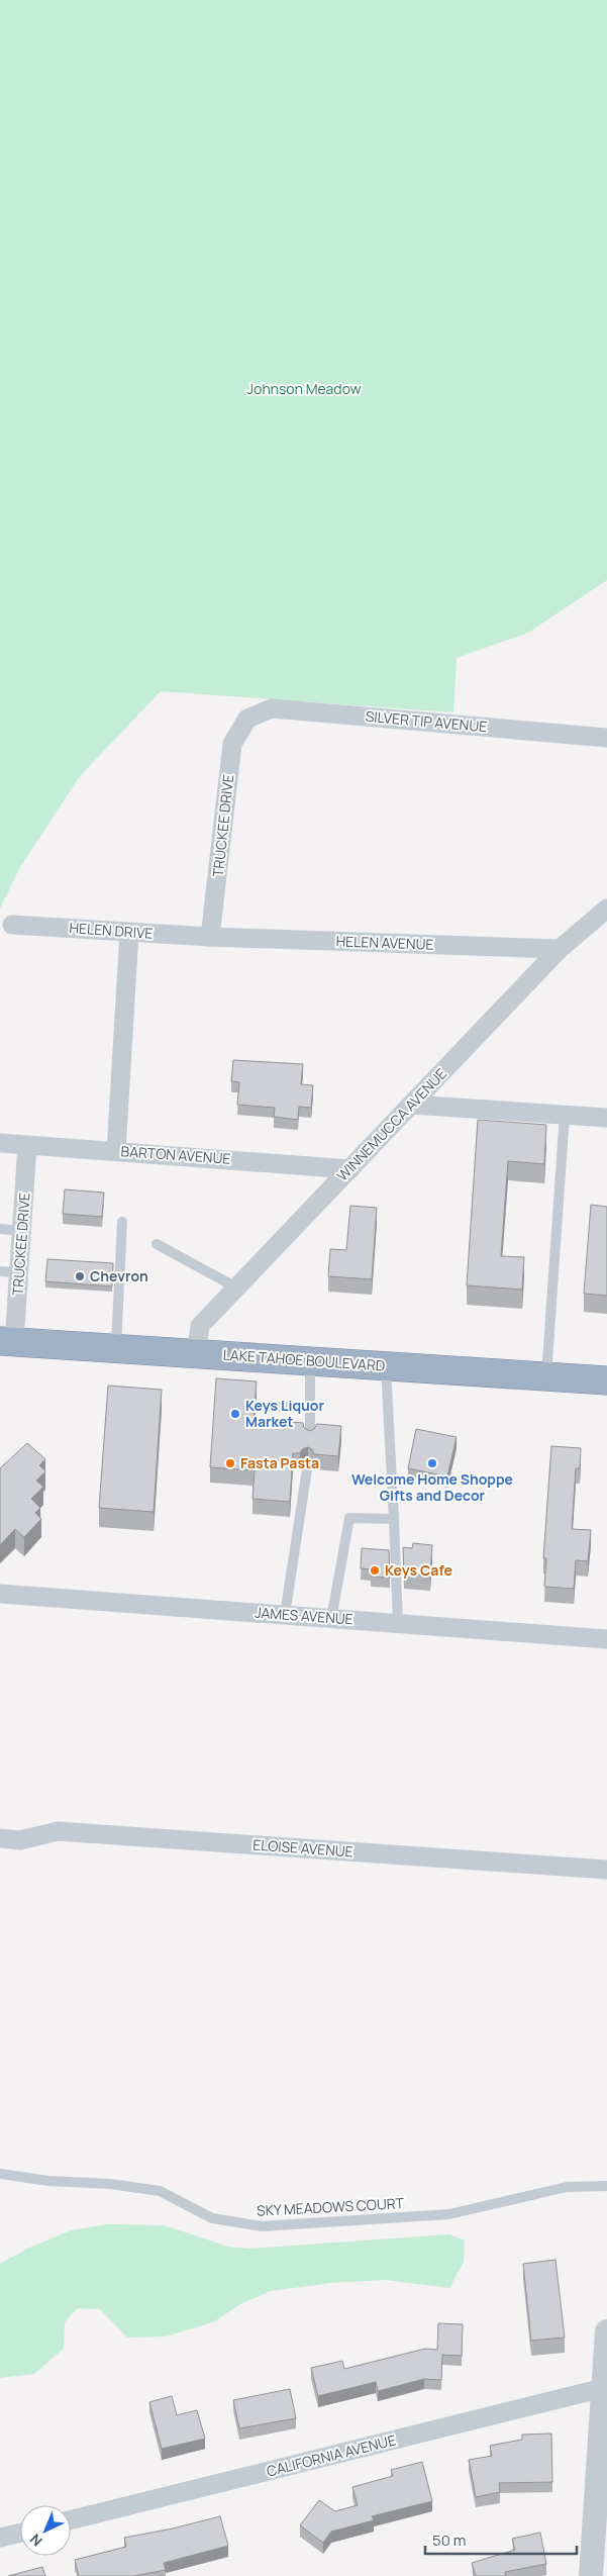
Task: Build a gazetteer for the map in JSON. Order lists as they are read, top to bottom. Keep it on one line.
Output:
{"streets":{"highway":["LAKE TAHOE BOULEVARD"],"street":["SILVER TIP AVENUE","TRUCKEE DRIVE","HELEN DRIVE","HELEN AVENUE","WINNEMUCCA AVENUE","BARTON AVENUE","JAMES AVENUE","ELOISE AVENUE","CALIFORNIA AVENUE"],"lane":["SKY MEADOWS COURT"]},"crossings":[["SILVER TIP AVENUE","TRUCKEE DRIVE"],["TRUCKEE DRIVE","HELEN DRIVE"],["TRUCKEE DRIVE","HELEN AVENUE"],["TRUCKEE DRIVE","BARTON AVENUE"],["TRUCKEE DRIVE","LAKE TAHOE BOULEVARD"],["HELEN DRIVE","HELEN AVENUE"],["HELEN AVENUE","WINNEMUCCA AVENUE"],["WINNEMUCCA AVENUE","BARTON AVENUE"],["WINNEMUCCA AVENUE","LAKE TAHOE BOULEVARD"]],"parks":["Johnson Meadow"],"places":["Chevron","Keys Liquor Market","Fasta Pasta","Welcome Home Shoppe Gifts and Decor","Keys Cafe"],"scale_bar":"50 m","north":"bottom left"}
